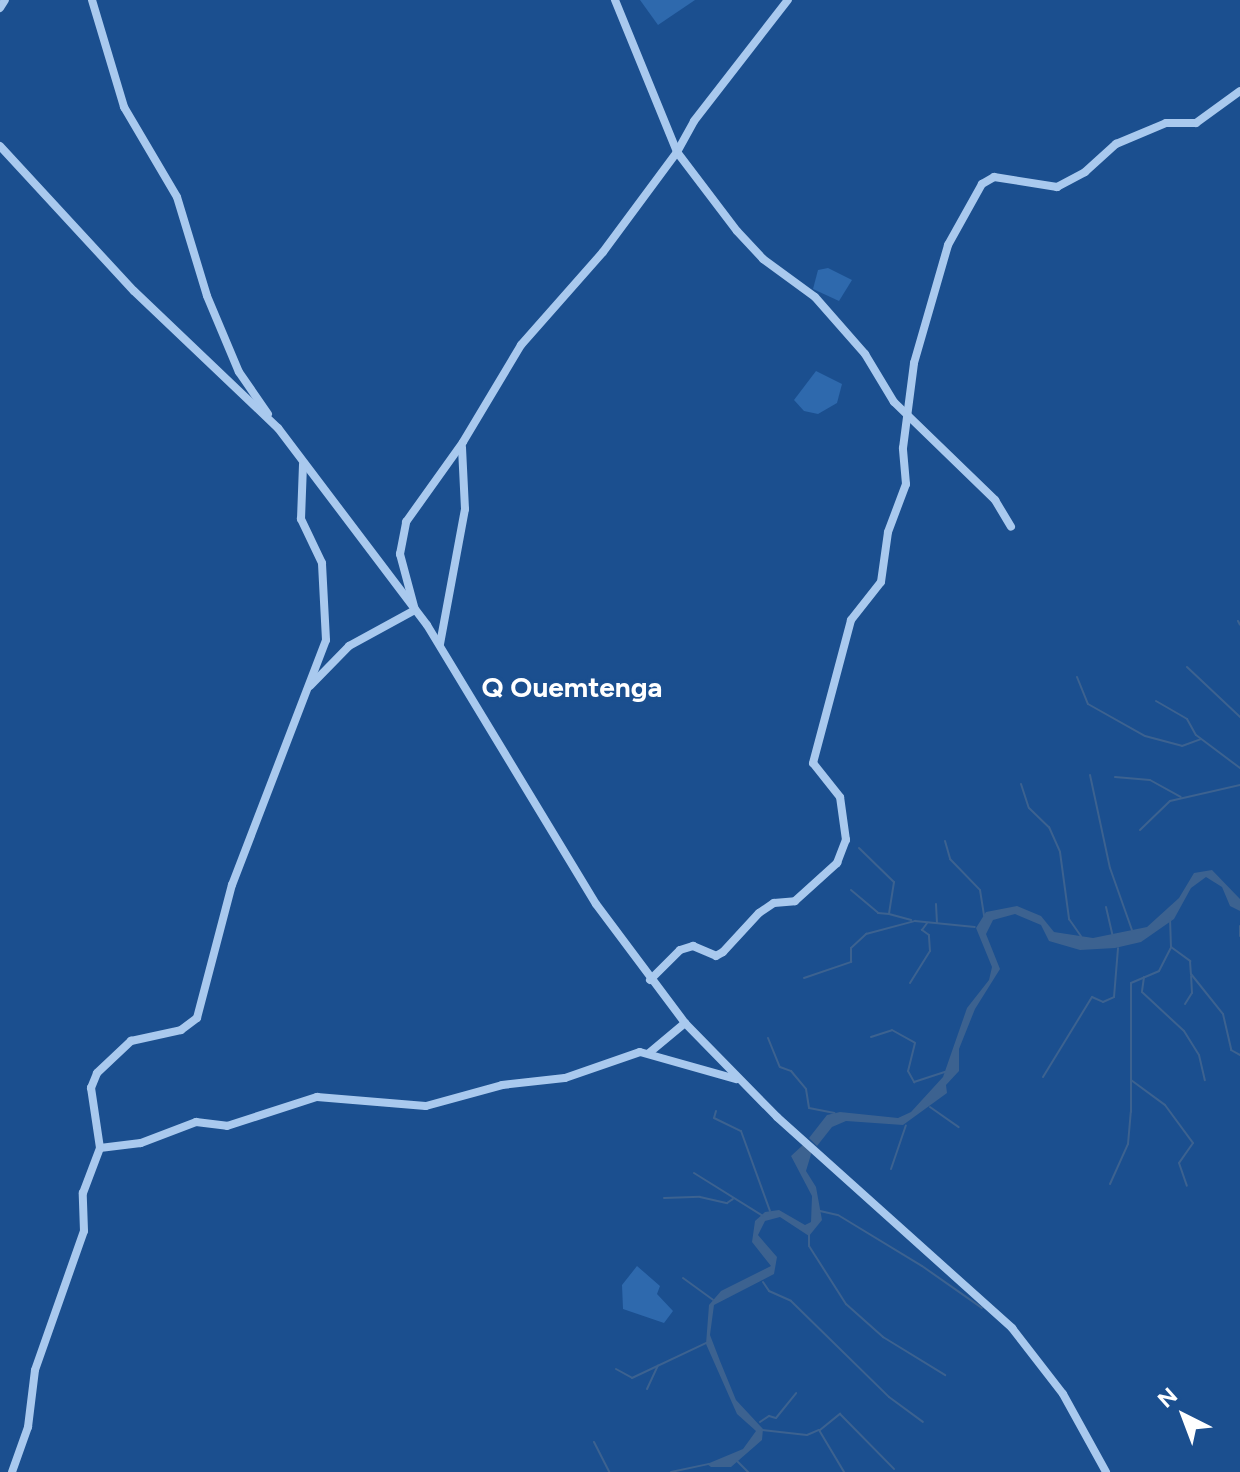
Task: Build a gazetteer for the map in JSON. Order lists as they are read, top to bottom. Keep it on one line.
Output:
{"districts":["Q Ouemtenga"],"north":"top left"}
